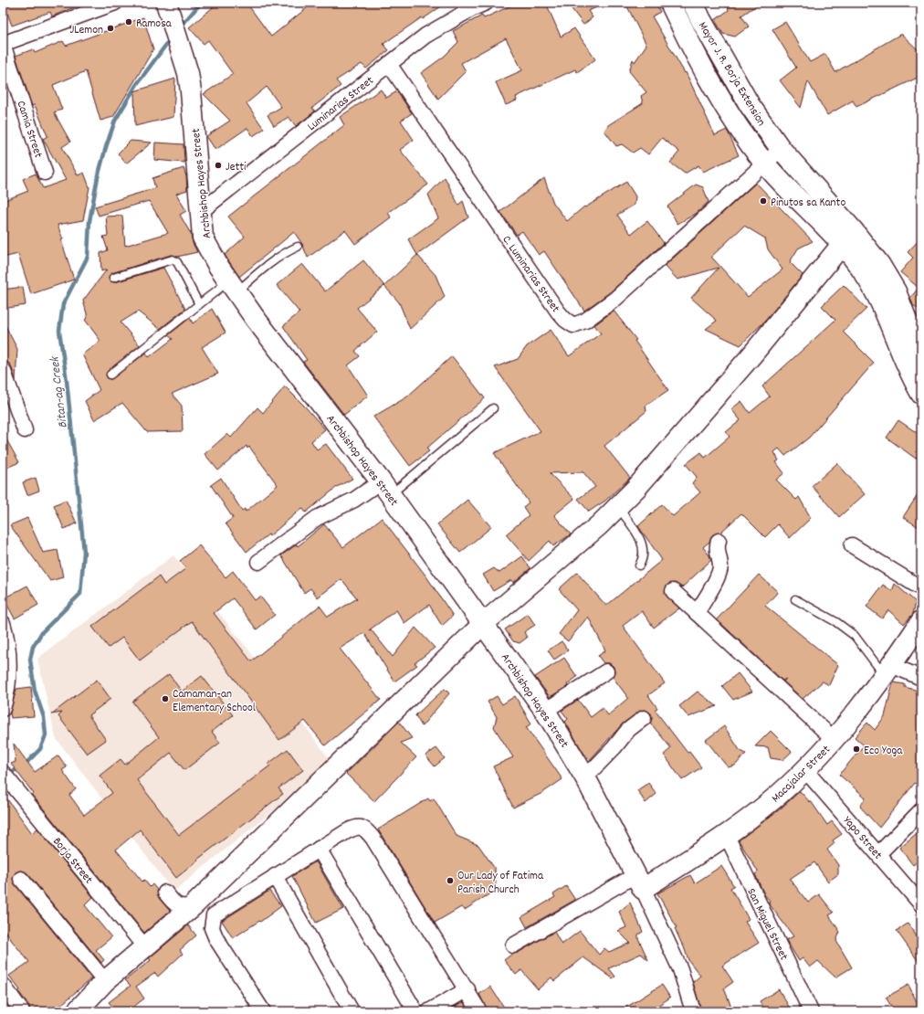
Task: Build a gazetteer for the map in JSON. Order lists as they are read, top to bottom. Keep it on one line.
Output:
{"streets":{"main road":["Mayor J. R. Borja Extension","Archbishop Hayes Street","Macajalar Street"],"street":["Luminarias Street","Camia Street","C. Luminarias Street","Yapo Street","Borja Street","San Miguel Street"]},"crossings":[["Mayor J. R. Borja Extension","C. Luminarias Street"],["Luminarias Street","Archbishop Hayes Street"],["Luminarias Street","C. Luminarias Street"],["Archbishop Hayes Street","Macajalar Street"],["Macajalar Street","Yapo Street"],["Macajalar Street","San Miguel Street"]],"water":["Bitan-ag Creek"],"places":["Ramosa","JLemon","Jetti","Pinutos sa Kanto","Camaman-an Elementary School","Eco Yoga","Our Lady of Fatima Parish Church"]}
